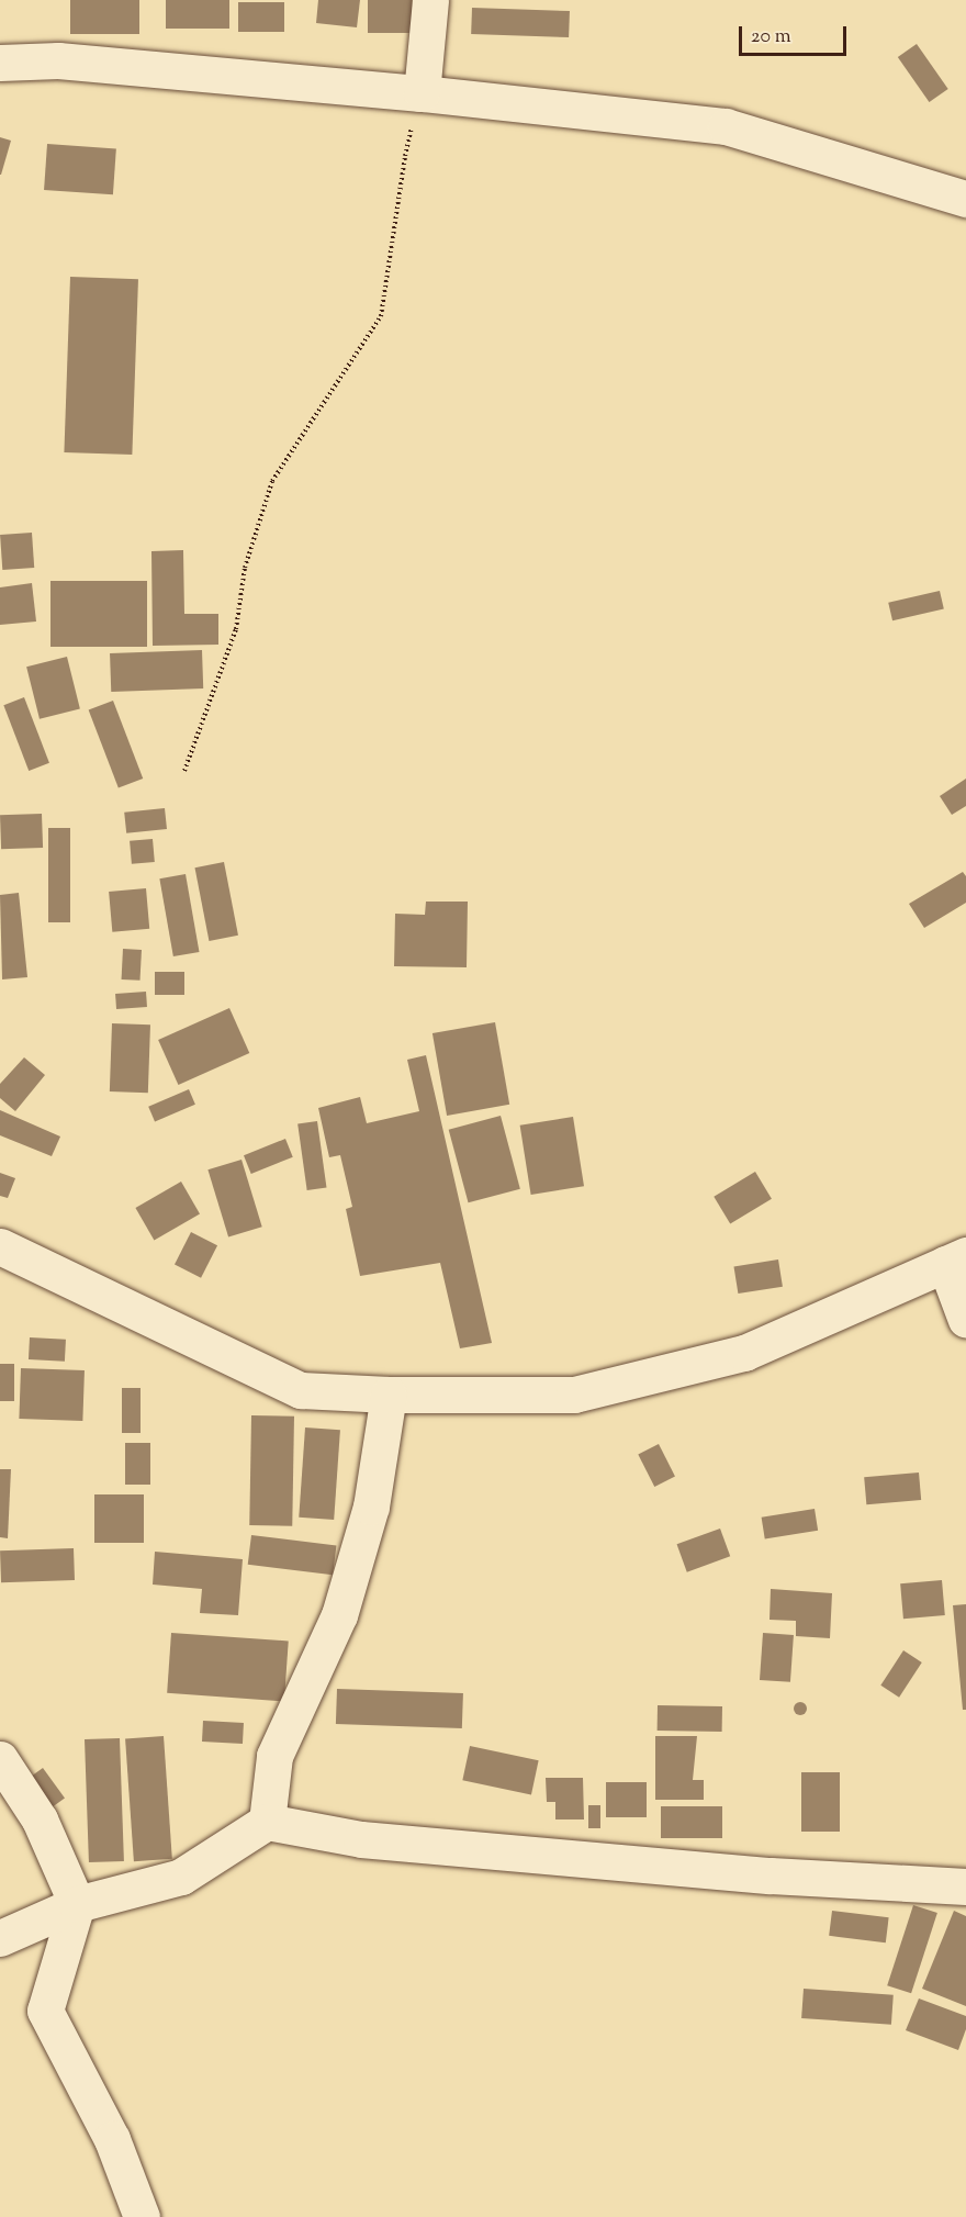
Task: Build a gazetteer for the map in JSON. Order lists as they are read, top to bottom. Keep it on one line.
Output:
{"scale_bar":"20 m"}
